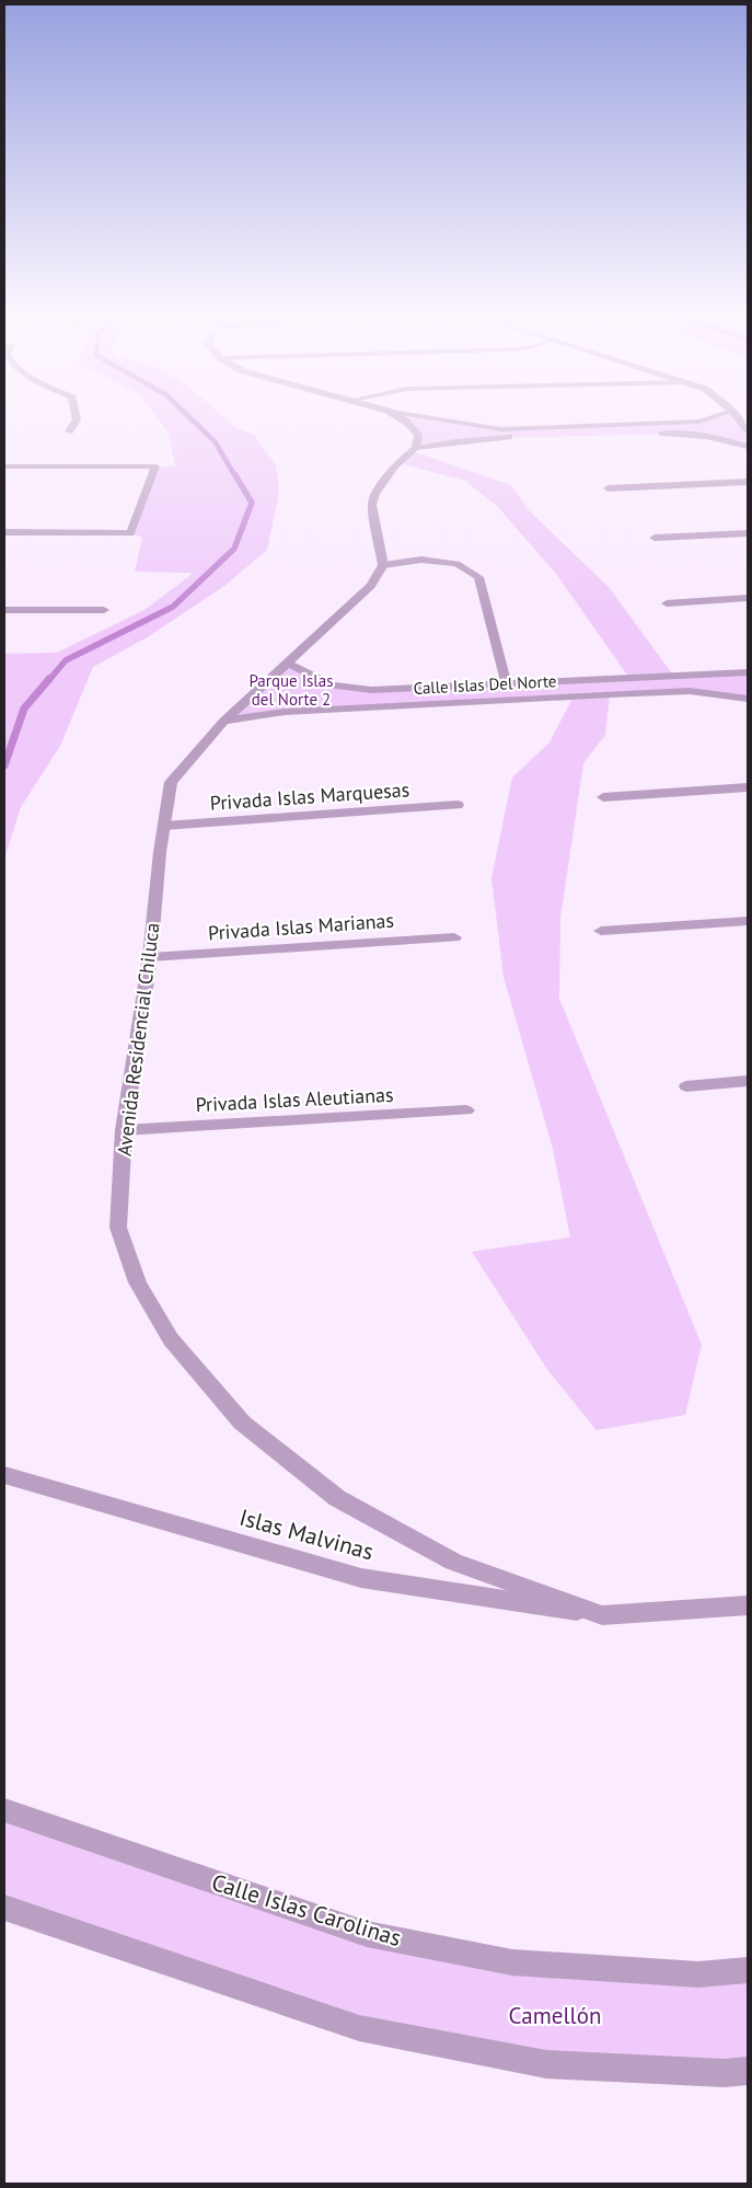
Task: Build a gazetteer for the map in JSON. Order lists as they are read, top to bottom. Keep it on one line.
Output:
{"streets":{"street":["Calle Islas Del Norte","Privada Islas Marquesas","Privada Islas Marianas","Avenida Residencial Chiluca","Privada Islas Aleutianas","Islas Malvinas","Calle Islas Carolinas"]},"crossings":[["Calle Islas Del Norte","Avenida Residencial Chiluca"],["Privada Islas Marquesas","Avenida Residencial Chiluca"],["Privada Islas Marianas","Avenida Residencial Chiluca"],["Avenida Residencial Chiluca","Privada Islas Aleutianas"],["Avenida Residencial Chiluca","Islas Malvinas"]],"parks":["Parque Islas del Norte 2","Camellón"]}
